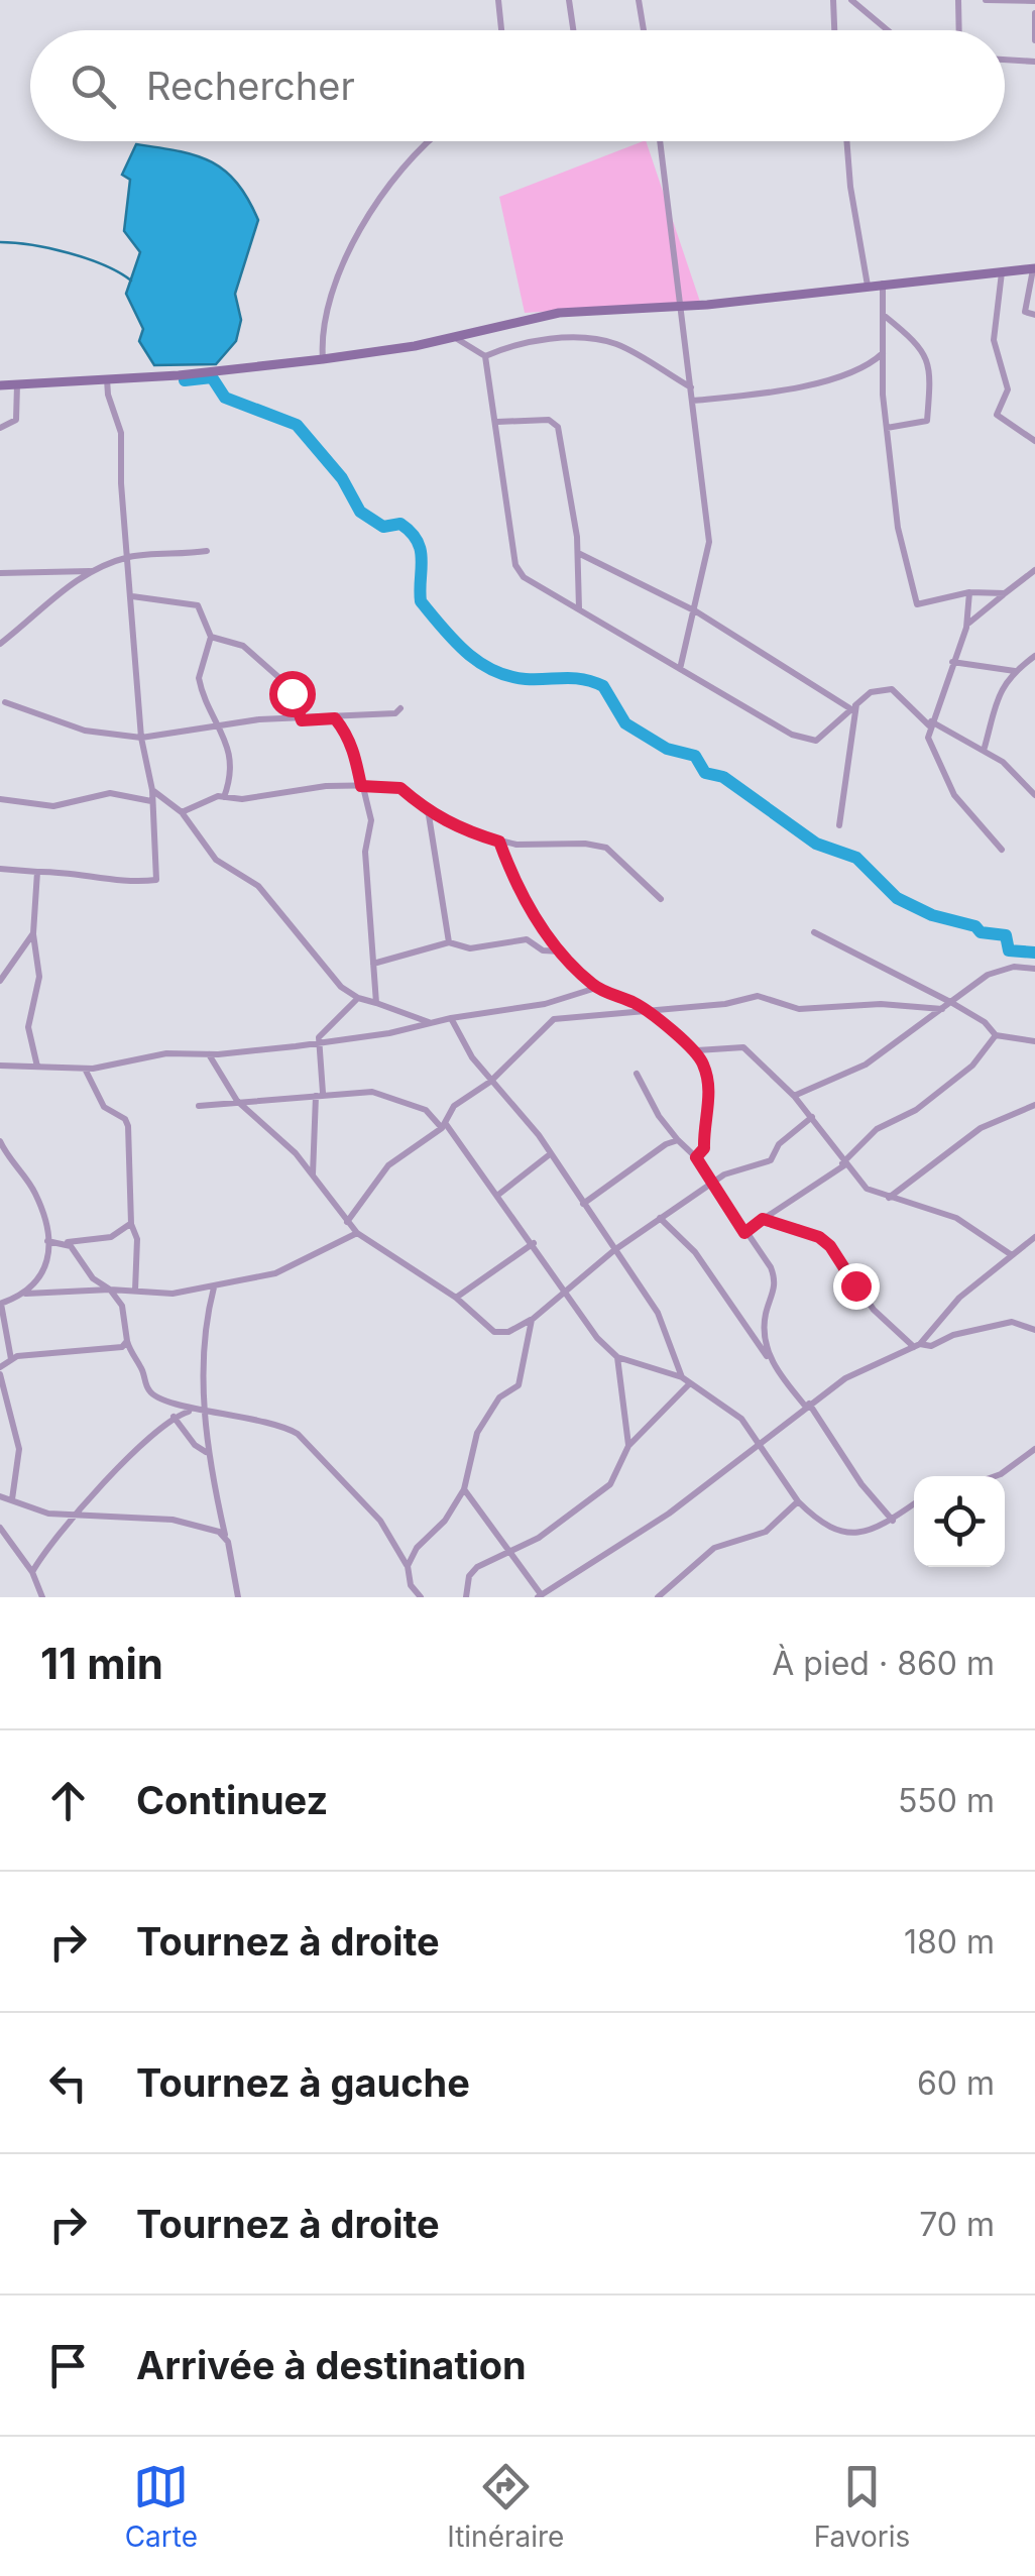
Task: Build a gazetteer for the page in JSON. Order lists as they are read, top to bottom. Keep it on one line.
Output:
{"page":{"search":"Rechercher","heading":["11 min","À pied · 860 m"],"list":[["Continuez","550 m"],["Tournez à droite","180 m"],["Tournez à gauche","60 m"],["Tournez à droite","70 m"],"Arrivée à destination"],"nav":["Carte","Itinéraire","Favoris"]}}
